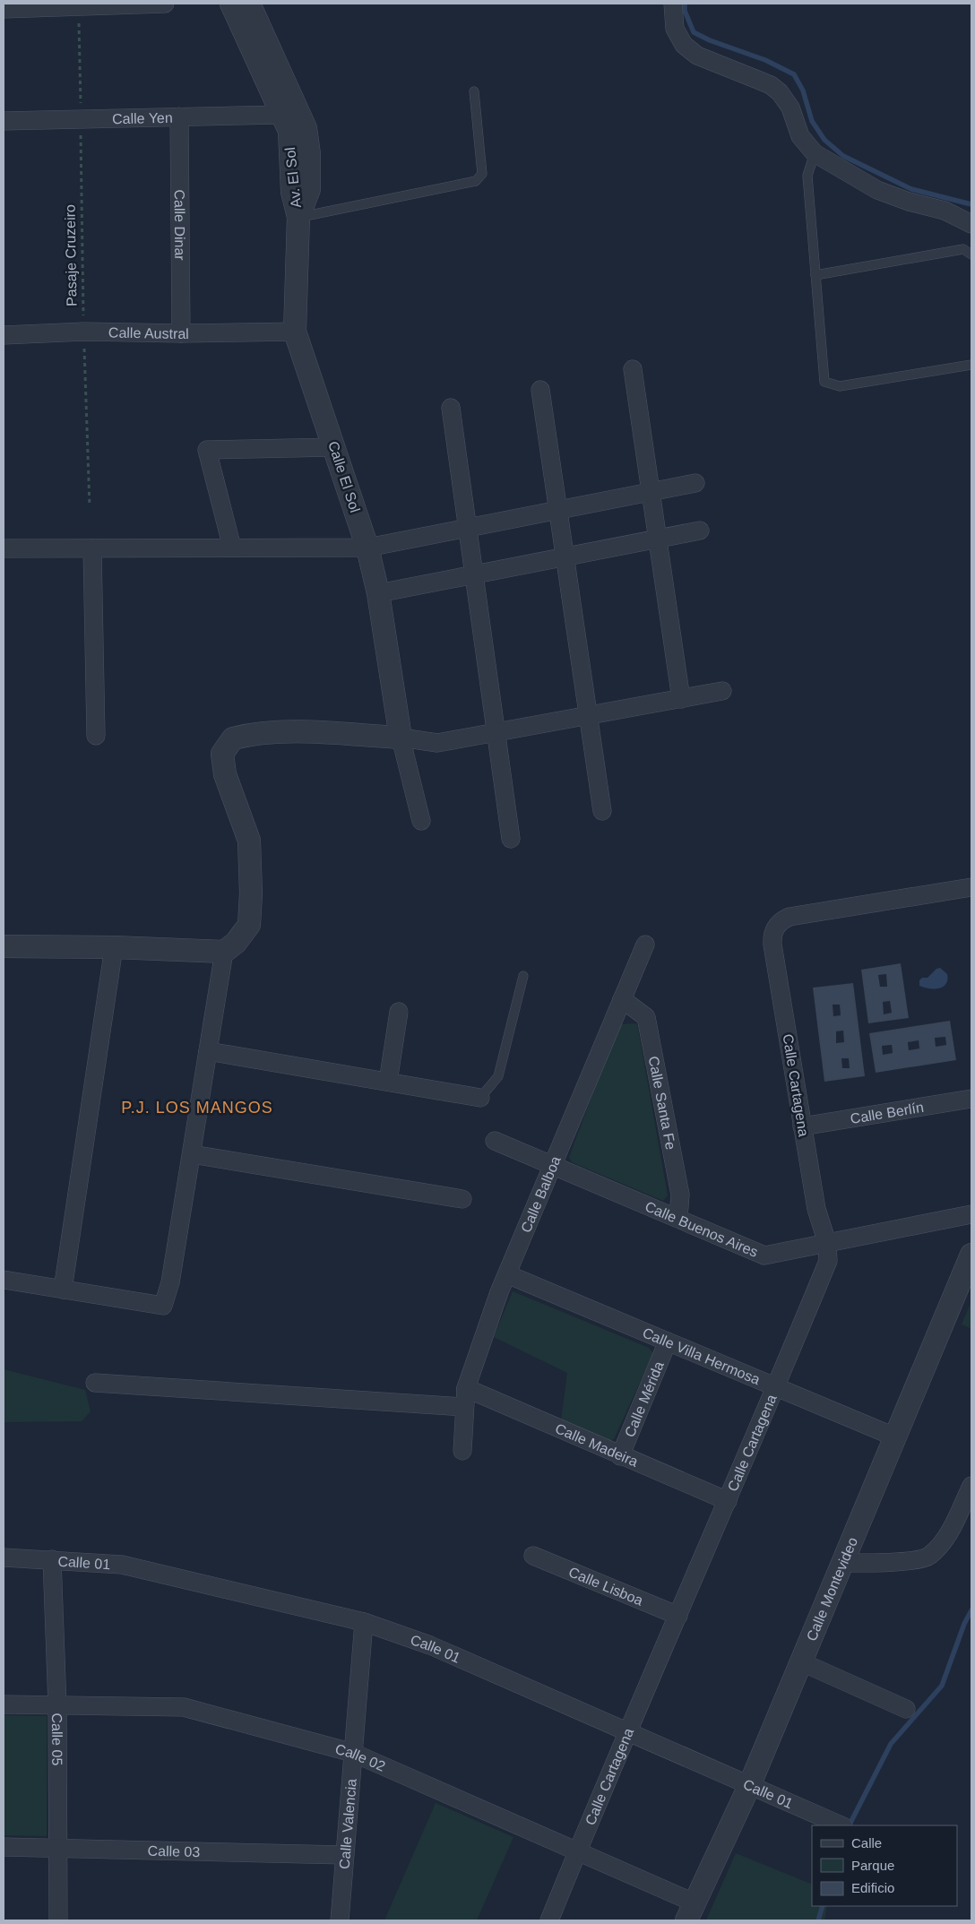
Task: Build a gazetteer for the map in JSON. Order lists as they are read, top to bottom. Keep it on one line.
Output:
{"streets":{"street":["Calle Yen","Av. El Sol","Calle Dinar","Calle Austral","Calle El Sol","Calle Cartagena","Calle Santa Fe","Calle Berlín","Calle Balboa","Calle Buenos Aires","Calle Villa Hermosa","Calle Mérida","Calle Madeira","Calle 01","Calle Lisboa","Calle Montevideo","Calle 05","Calle 02","Calle Valencia","Calle 03"],"path":["Pasaje Cruzeiro"]},"crossings":[["Calle Yen","Av. El Sol"],["Calle Yen","Calle Dinar"],["Calle Yen","Pasaje Cruzeiro"],["Av. El Sol","Calle El Sol"],["Calle Dinar","Calle Austral"],["Pasaje Cruzeiro","Calle Austral"],["Calle Austral","Calle El Sol"],["Calle Cartagena","Calle Berlín"],["Calle Cartagena","Calle Buenos Aires"],["Calle Cartagena","Calle Villa Hermosa"],["Calle Cartagena","Calle Madeira"],["Calle Cartagena","Calle 01"],["Calle Cartagena","Calle Lisboa"],["Calle Cartagena","Calle 02"],["Calle Santa Fe","Calle Balboa"],["Calle Santa Fe","Calle Buenos Aires"],["Calle Balboa","Calle Buenos Aires"],["Calle Balboa","Calle Villa Hermosa"],["Calle Balboa","Calle Madeira"],["Calle Villa Hermosa","Calle Mérida"],["Calle Villa Hermosa","Calle Montevideo"],["Calle Mérida","Calle Madeira"],["Calle 01","Calle Montevideo"],["Calle 01","Calle 05"],["Calle 01","Calle Valencia"],["Calle Montevideo","Calle 02"],["Calle 05","Calle 02"],["Calle 05","Calle 03"],["Calle 02","Calle Valencia"],["Calle Valencia","Calle 03"]],"districts":["P.J. LOS MANGOS"],"legend":["Calle","Parque","Edificio"]}
